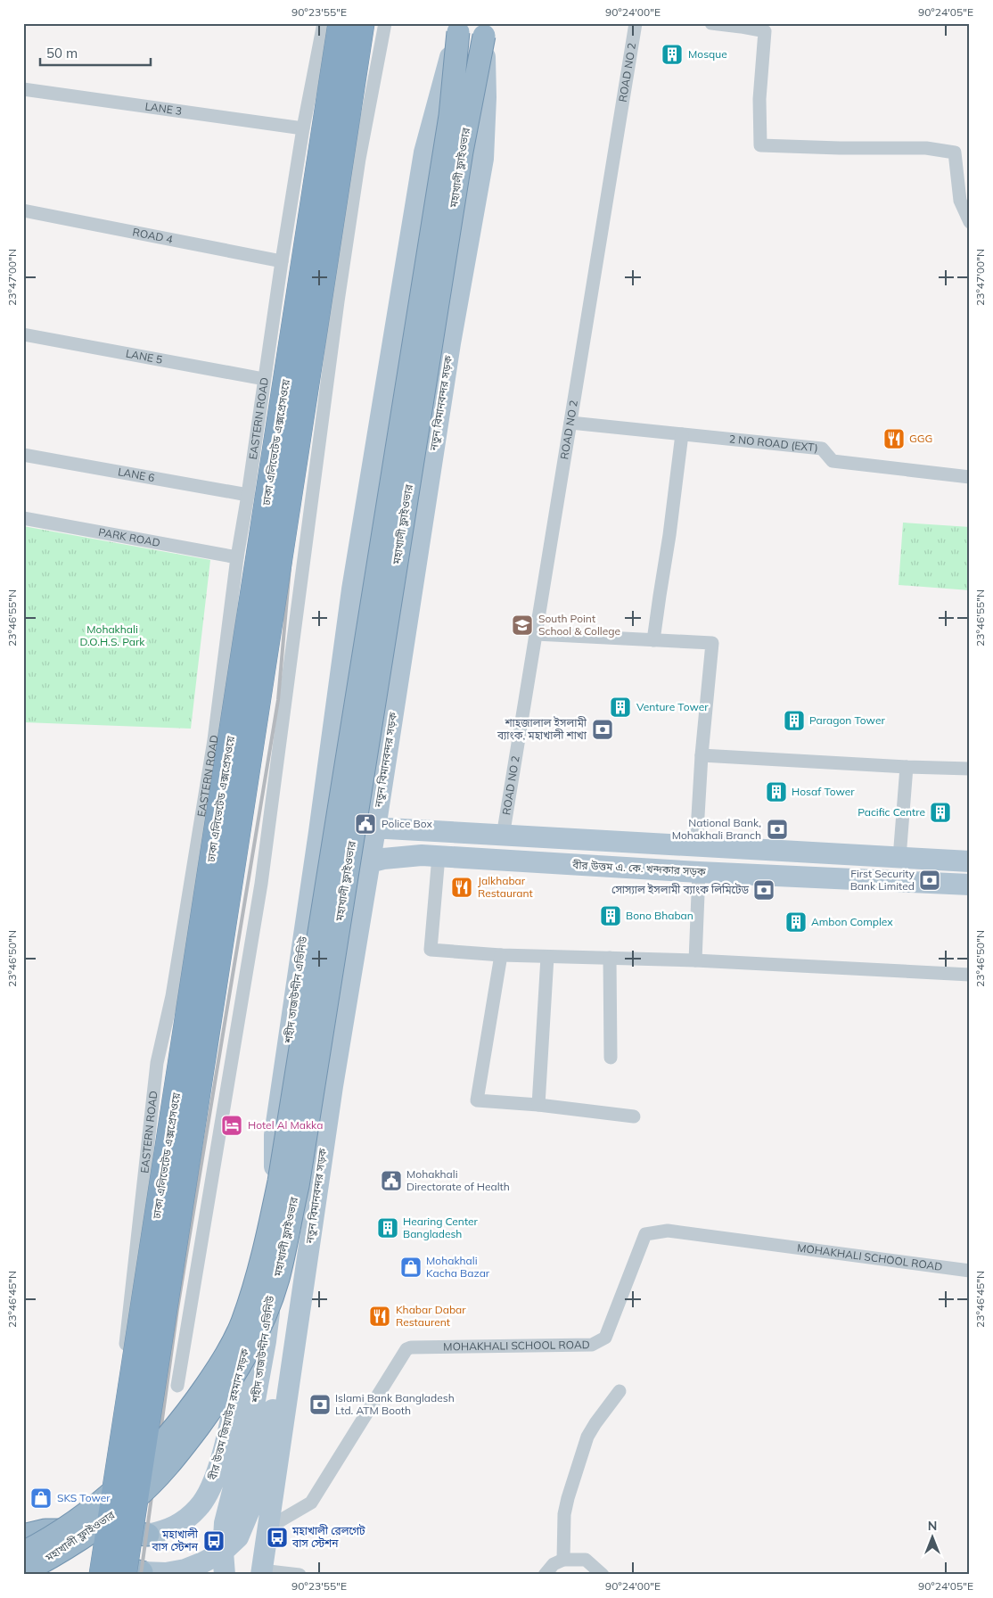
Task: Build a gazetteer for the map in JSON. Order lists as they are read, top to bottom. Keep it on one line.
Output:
{"streets":{"highway":["মহাখালী ফ্লাইওভার","ঢাকা এলিভেটেড এক্সপ্রেসওয়ে","বীর উত্তম জিয়াউর রহমান সড়ক"],"main road":["নতুন বিমানবন্দর সড়ক","বীর উত্তম এ. কে. খন্দকার সড়ক","শহীদ তাজউদ্দীন এভিনিউ"],"street":["ROAD NO 2","LANE 3","ROAD 4","LANE 5","EASTERN ROAD","2 NO ROAD (EXT)","LANE 6","PARK ROAD","MOHAKHALI SCHOOL ROAD"]},"crossings":[["ROAD NO 2","2 NO ROAD (EXT)"],["LANE 3","EASTERN ROAD"],["মহাখালী ফ্লাইওভার","নতুন বিমানবন্দর সড়ক"],["ROAD 4","EASTERN ROAD"],["LANE 5","EASTERN ROAD"],["নতুন বিমানবন্দর সড়ক","বীর উত্তম এ. কে. খন্দকার সড়ক"],["নতুন বিমানবন্দর সড়ক","MOHAKHALI SCHOOL ROAD"],["EASTERN ROAD","LANE 6"],["EASTERN ROAD","PARK ROAD"],["EASTERN ROAD","বীর উত্তম জিয়াউর রহমান সড়ক"],["বীর উত্তম এ. কে. খন্দকার সড়ক","শহীদ তাজউদ্দীন এভিনিউ"],["শহীদ তাজউদ্দীন এভিনিউ","বীর উত্তম জিয়াউর রহমান সড়ক"]],"parks":["Mohakhali D.O.H.S. Park"],"places":{"building":["Mosque","Venture Tower","Paragon Tower","Hosaf Tower","Pacific Centre","Bono Bhaban","Ambon Complex","Hearing Center Bangladesh"],"restaurant":["GGG","Jalkhabar Restaurant","Khabar Dabar Restaurent"],"school or university":["South Point School & College"],"bank":["শাহজালাল ইসলামী ব্যাংক, মহাখালী শাখা","National Bank, Mohakhali Branch","First Security Bank Limited","সোস্যাল ইসলামী ব্যাংক লিমিটেড","Islami Bank Bangladesh Ltd. ATM Booth"],"public building":["Police Box","Mohakhali Directorate of Health"],"hotel":["Hotel Al Makka"],"shop":["Mohakhali Kacha Bazar","SKS Tower"],"bus stop":["মহাখালী রেলগেট বাস স্টেশন","মহাখালী বাস স্টেশন"]},"scale_bar":"50 m","north":"top","coordinates":["90°23'55\"E","90°24'00\"E","90°24'05\"E","23°47'00\"N","23°46'55\"N","23°46'50\"N","23°46'45\"N"]}
